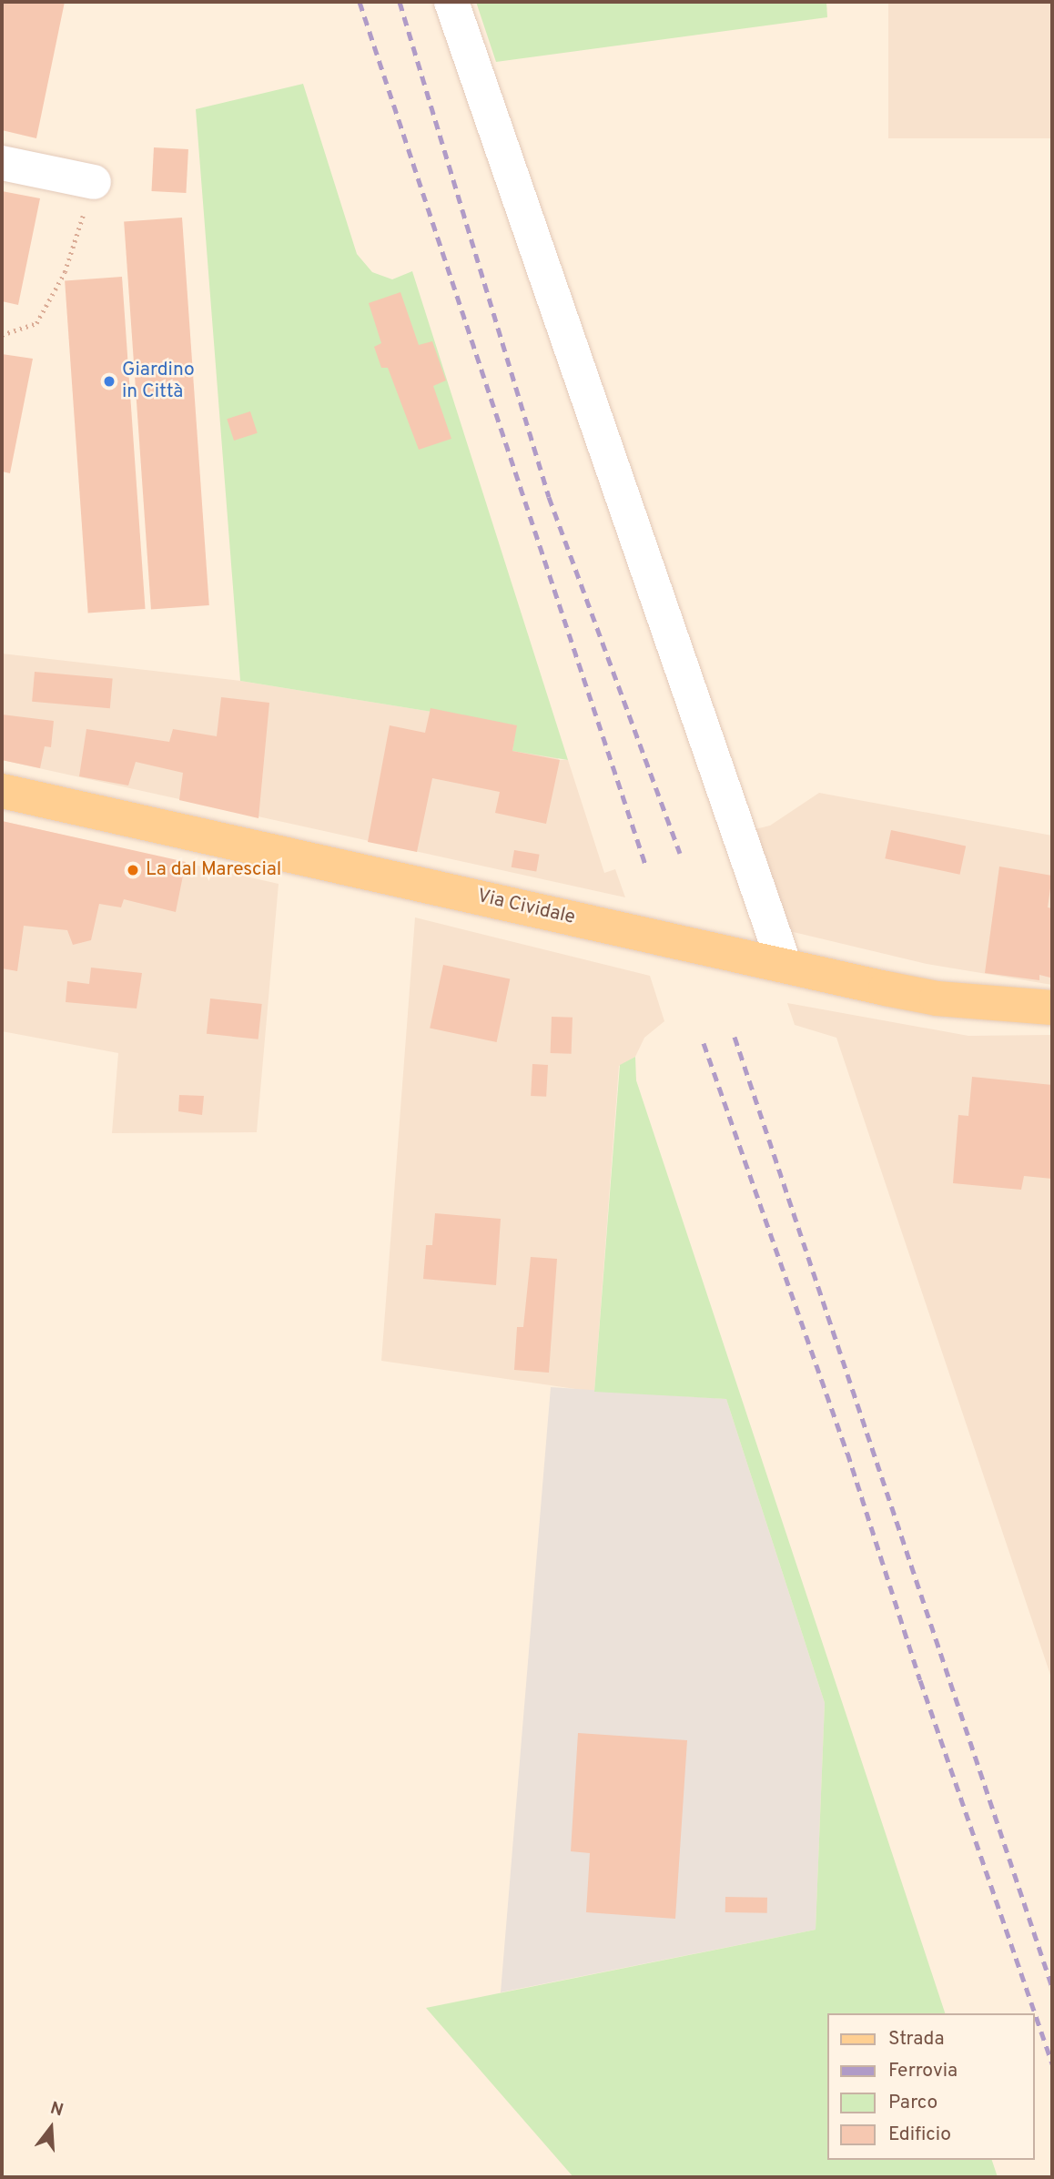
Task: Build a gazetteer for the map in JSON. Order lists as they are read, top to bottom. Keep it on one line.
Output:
{"streets":{"main road":["Via Cividale"]},"places":["Giardino in Città","La dal Marescial"],"legend":["Strada","Ferrovia","Parco","Edificio"],"north":"top"}
